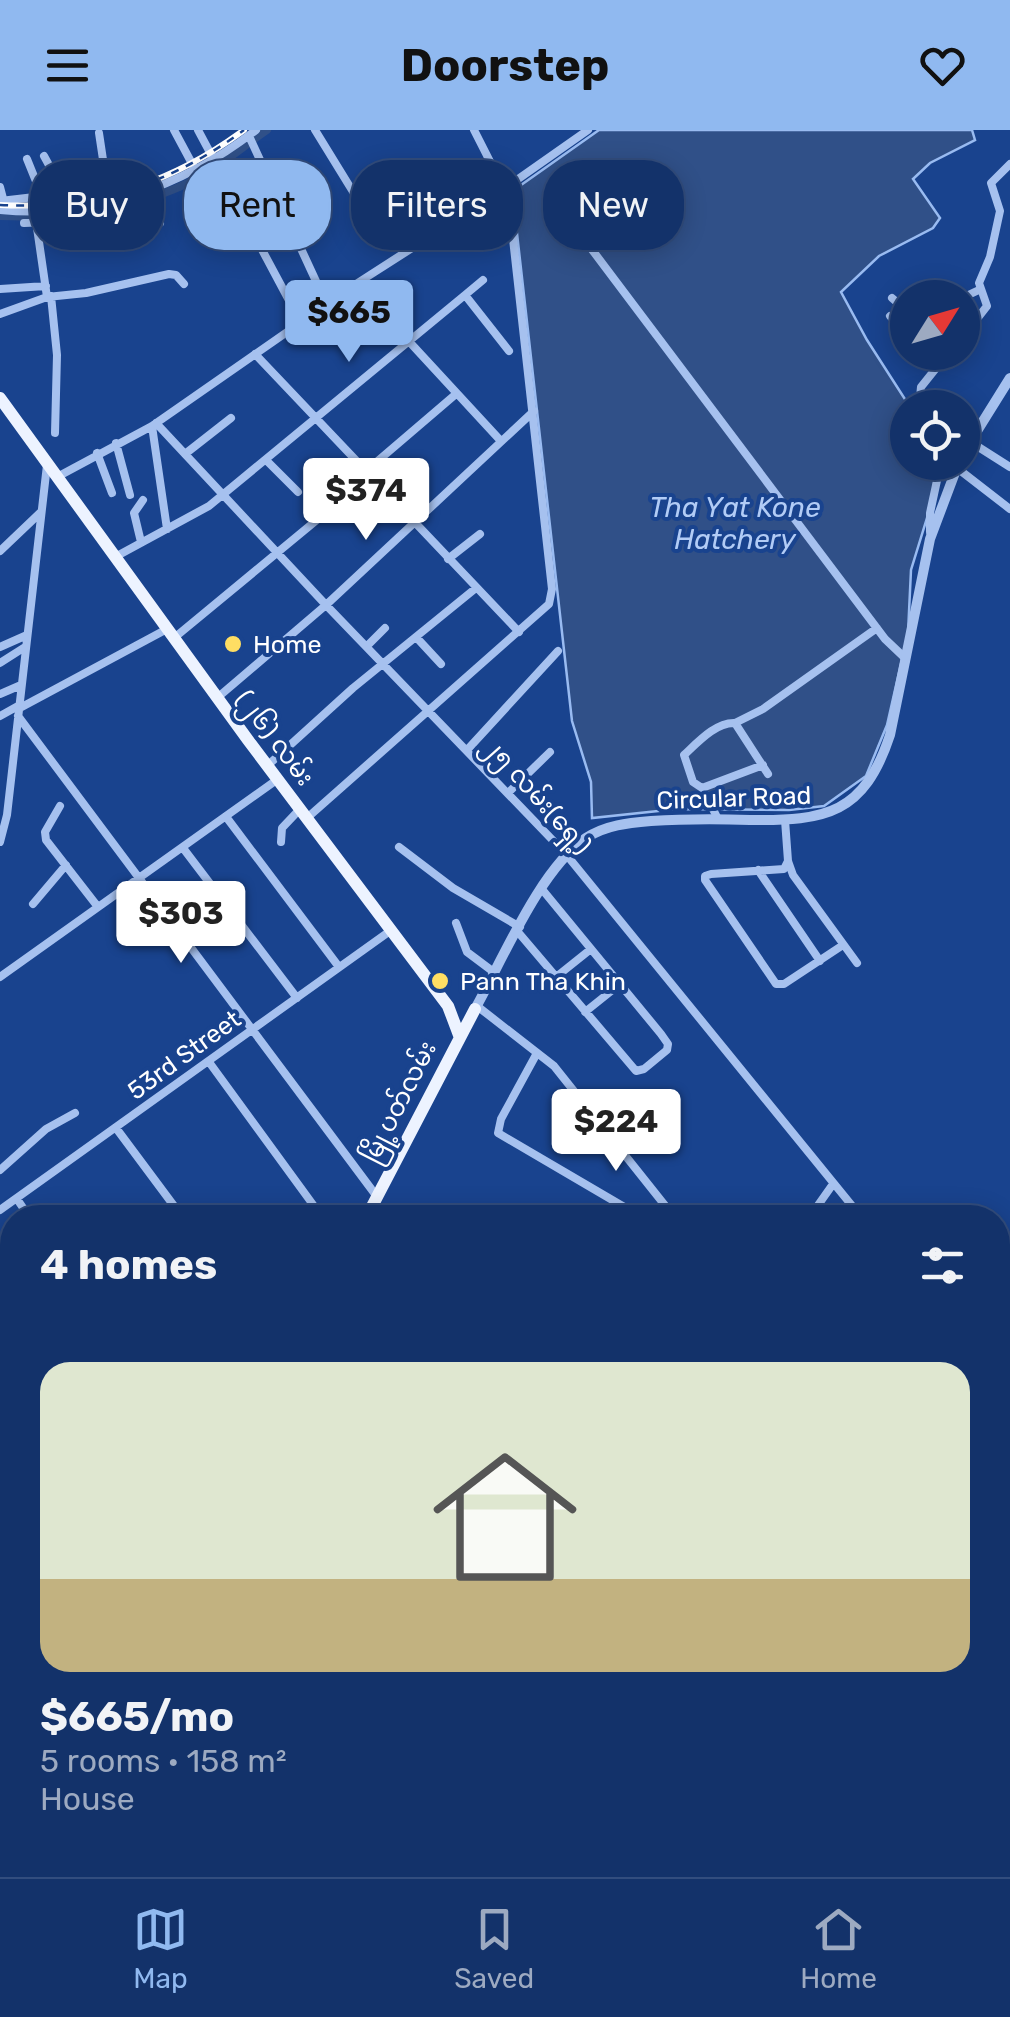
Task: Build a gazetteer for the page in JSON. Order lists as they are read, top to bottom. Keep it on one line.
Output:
{"streets":{"main road":["(၂၆) လမ်း","မြို့ပတ်လမ်း"],"street":["၂၅ လမ်း(ရှေ့)","Circular Road","53rd Street"]},"crossings":[["(၂၆) လမ်း","53rd Street"],["(၂၆) လမ်း","မြို့ပတ်လမ်း"],["၂၅ လမ်း(ရှေ့)","Circular Road"],["Circular Road","မြို့ပတ်လမ်း"]],"water":["Tha Yat Kone Hatchery"],"places":["Home","Pann Tha Khin"],"north":"top right","page":{"header":"Doorstep","chip":["Buy","Rent","Filters","New"],"price":["$665","$374","$303","$224"],"heading":"4 homes","list":[{"name":"$665/mo","note":"5 rooms · 158 m² · House"}],"tabs":["Map","Saved","Home"]}}
